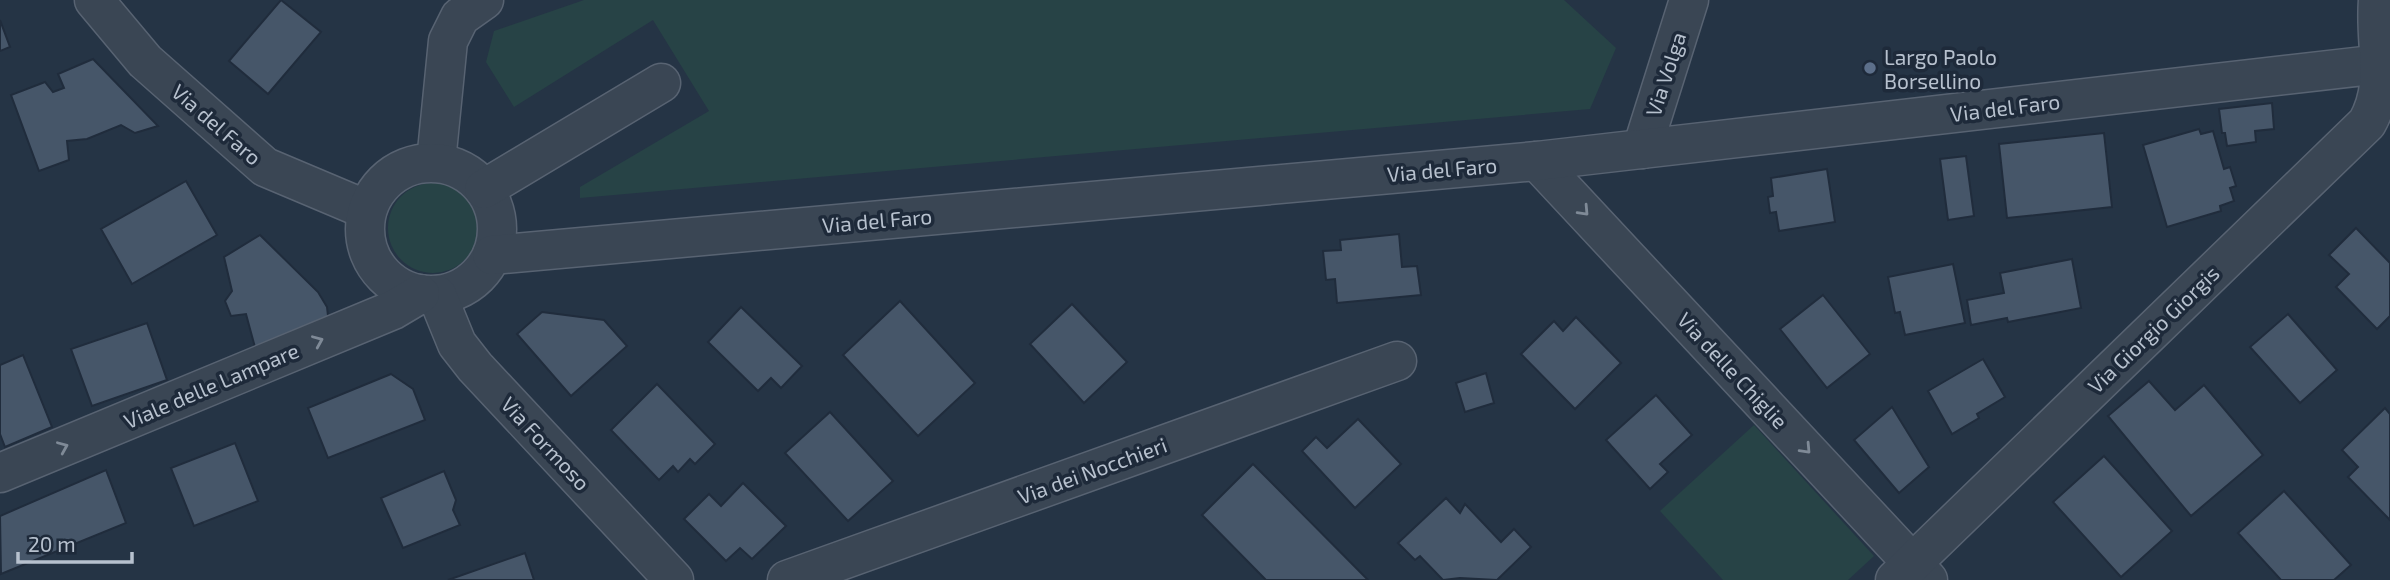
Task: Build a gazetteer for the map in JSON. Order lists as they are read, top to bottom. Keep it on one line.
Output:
{"streets":{"street":["Via Volga","Via del Faro","Via Giorgio Giorgis","Via delle Chiglie","Viale delle Lampare","Via Formoso","Via dei Nocchieri"]},"crossings":[["Via Volga","Via del Faro"],["Via del Faro","Via Giorgio Giorgis"],["Via del Faro","Via delle Chiglie"],["Via del Faro","Viale delle Lampare"],["Via del Faro","Via Formoso"],["Via Giorgio Giorgis","Via delle Chiglie"],["Viale delle Lampare","Via Formoso"]],"one_way":["Via delle Chiglie","Viale delle Lampare"],"places":["Largo Paolo Borsellino"],"scale_bar":"20 m"}
